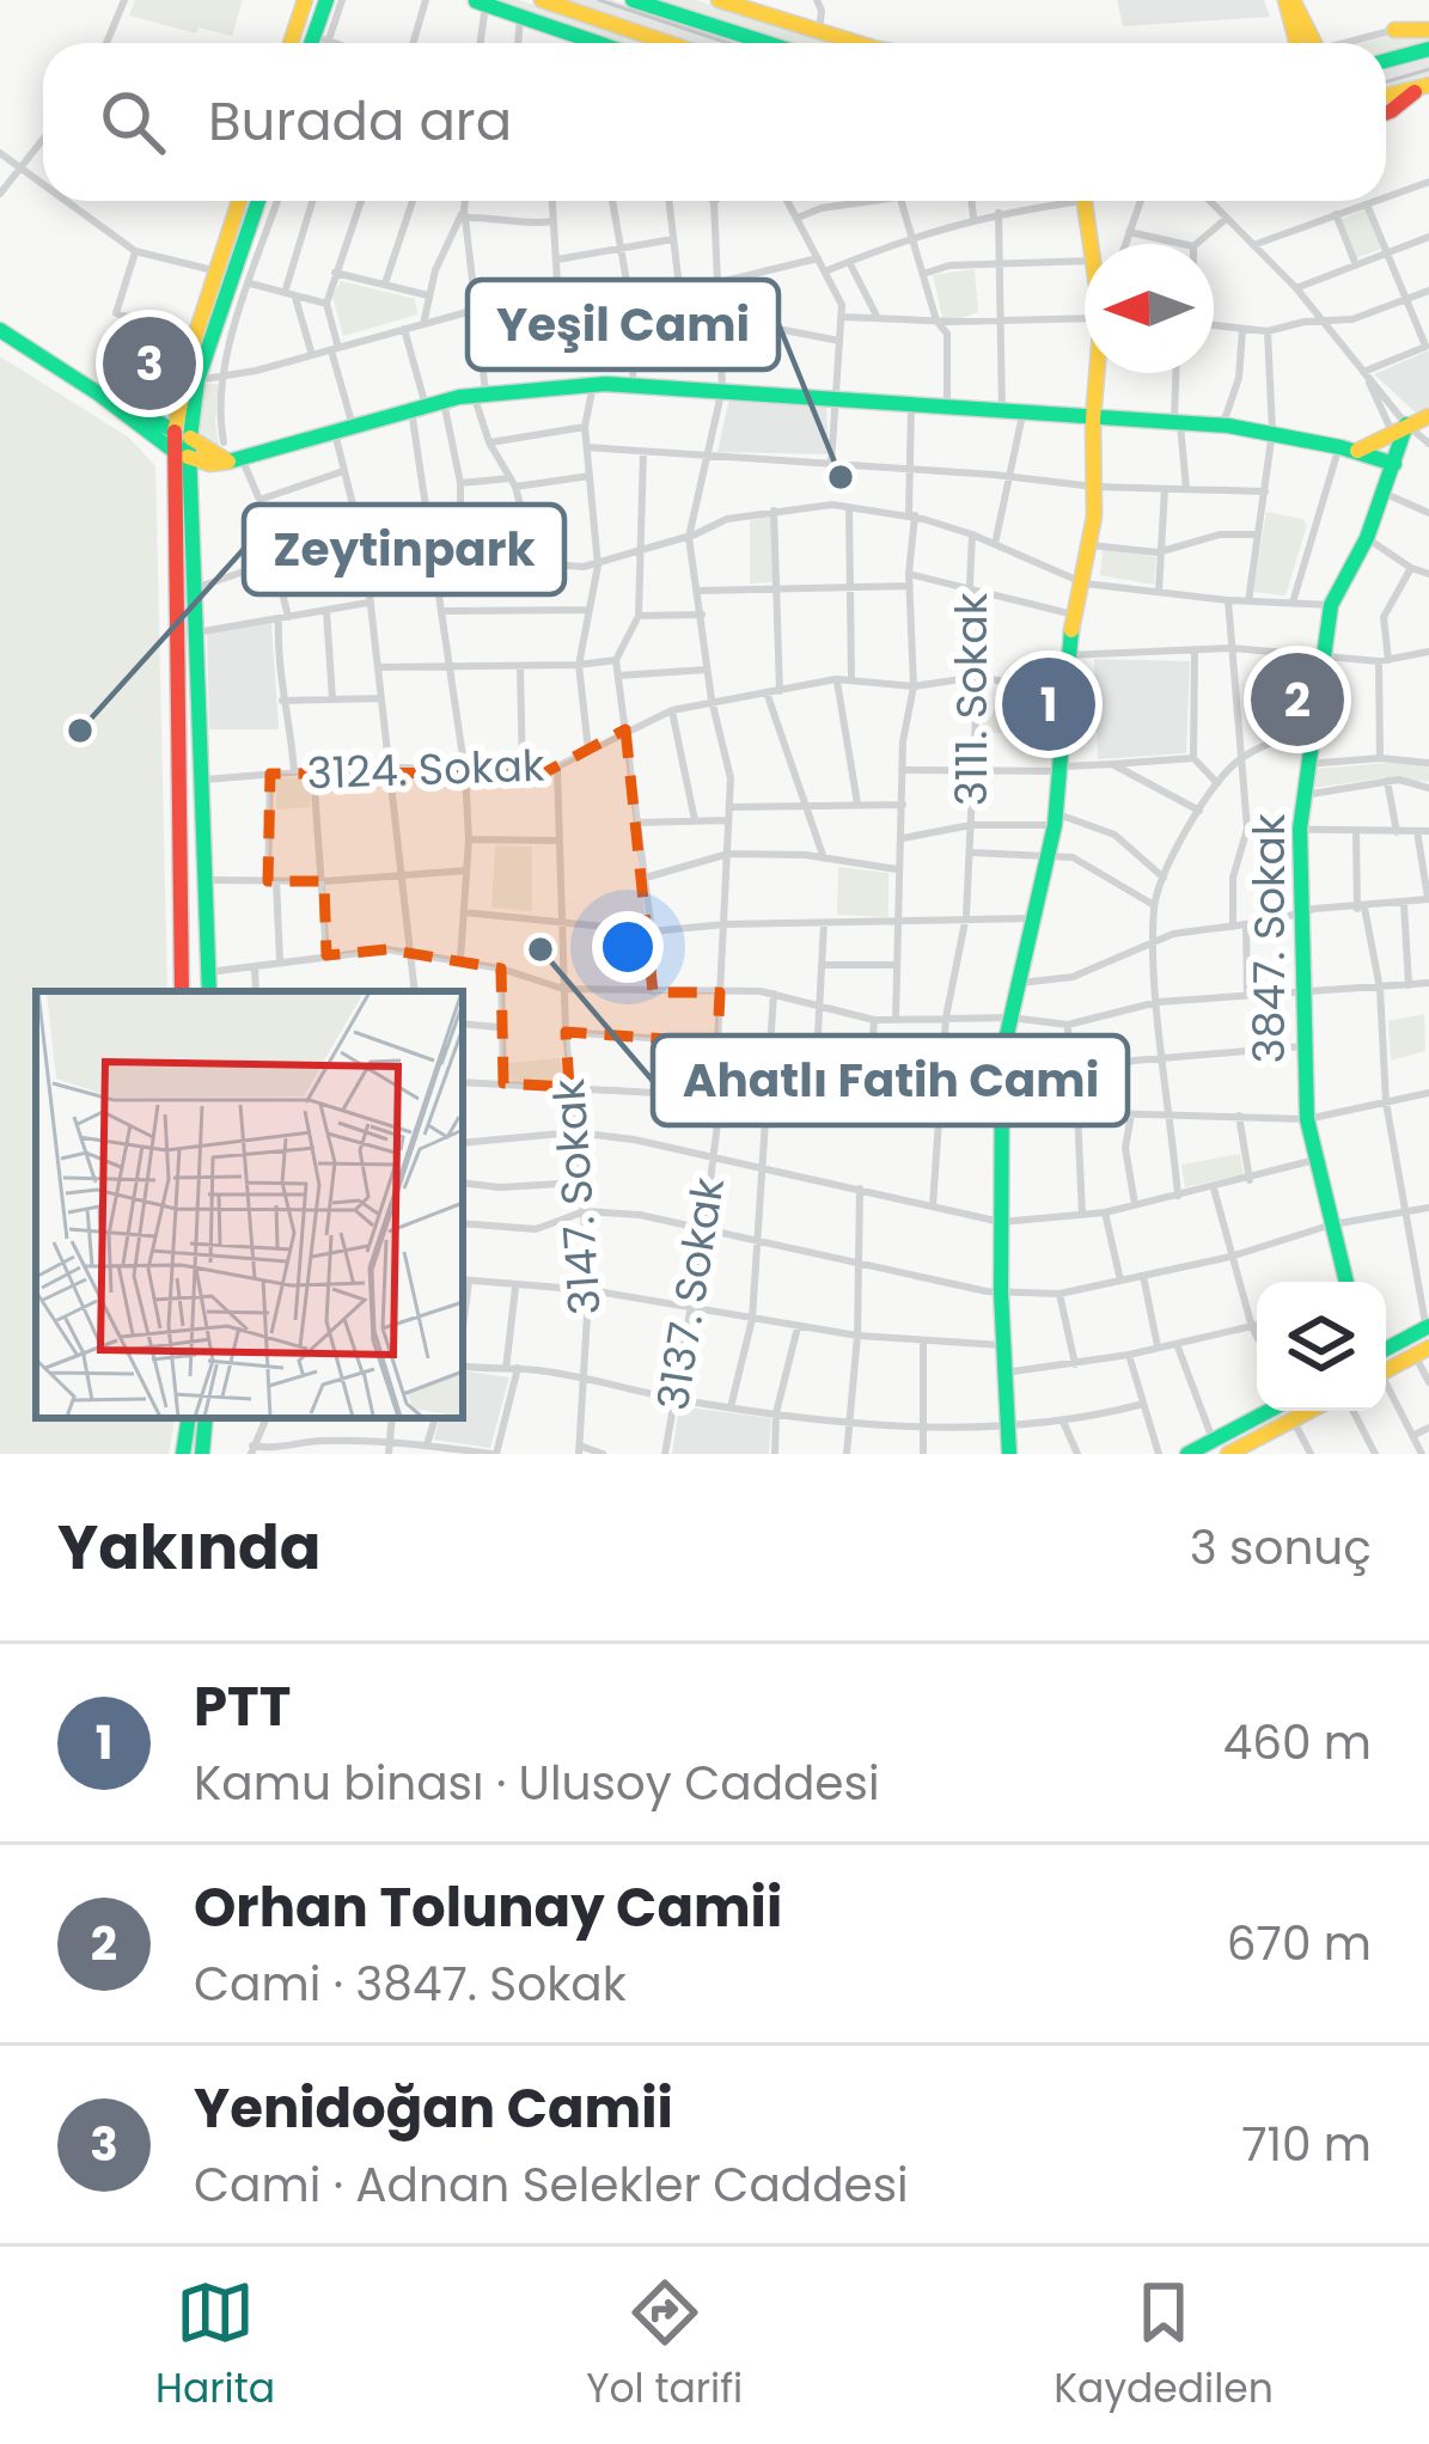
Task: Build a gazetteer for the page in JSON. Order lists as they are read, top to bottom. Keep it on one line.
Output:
{"streets":{"main road":["3847. Sokak"],"street":["3111. Sokak","3124. Sokak","3147. Sokak","3137. Sokak"]},"crossings":[["3111. Sokak","3124. Sokak"],["3124. Sokak","3147. Sokak"],["3124. Sokak","3137. Sokak"]],"places":["Yeşil Cami","Zeytinpark","Ahatlı Fatih Cami"],"north":"left","page":{"search":"Burada ara","pins":["3","2","1"],"heading":["Yakında","3 sonuç"],"list":[{"mark":"1","name":"PTT","note":"Kamu binası · Ulusoy Caddesi","value":"460 m"},{"mark":"2","name":"Orhan Tolunay Camii","note":"Cami · 3847. Sokak","value":"670 m"},{"mark":"3","name":"Yenidoğan Camii","note":"Cami · Adnan Selekler Caddesi","value":"710 m"}],"nav":["Harita","Yol tarifi","Kaydedilen"]}}
